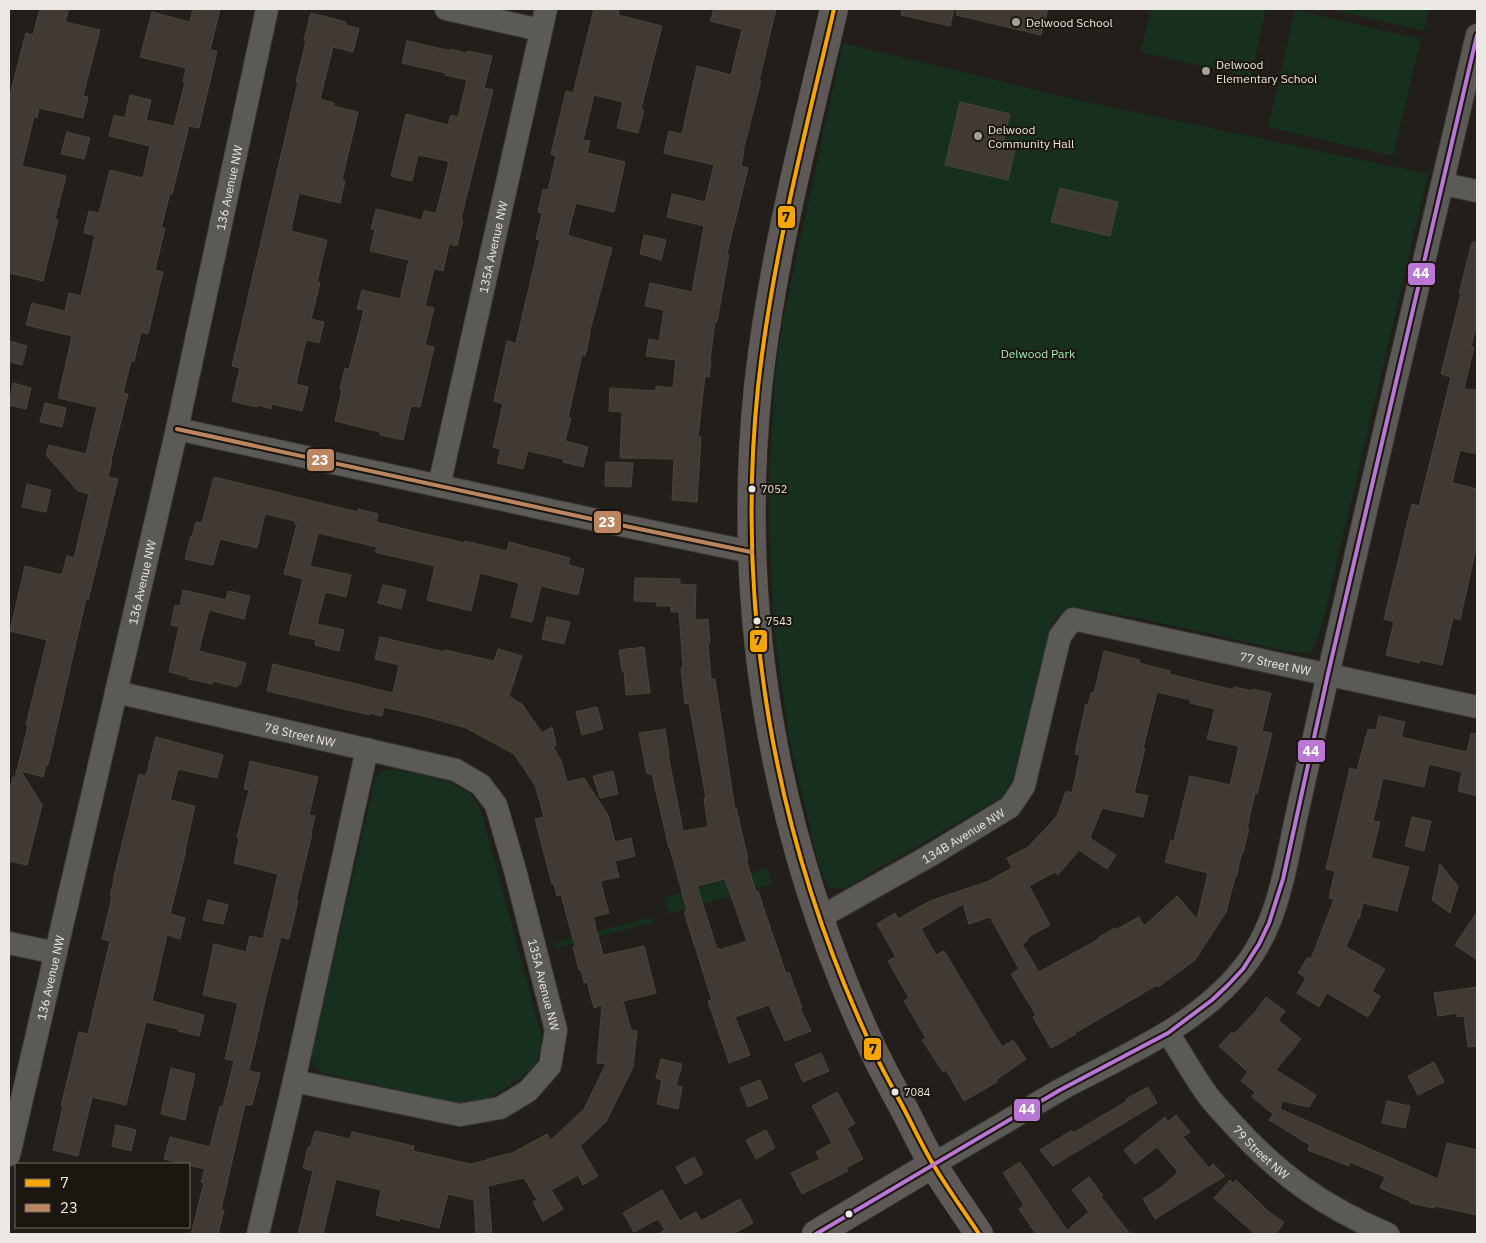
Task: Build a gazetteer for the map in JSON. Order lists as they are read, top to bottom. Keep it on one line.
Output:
{"streets":{"street":["136 Avenue NW","135A Avenue NW","77 Street NW","78 Street NW","134B Avenue NW","79 Street NW"]},"crossings":[["136 Avenue NW","78 Street NW"],["135A Avenue NW","78 Street NW"],["77 Street NW","134B Avenue NW"]],"parks":["Delwood Park"],"places":["Delwood School","Delwood Elementary School","Delwood Community Hall","7052","7543","7084"],"lines":["transit line 7","transit line 44","transit line 23"],"legend":["7","23"]}
